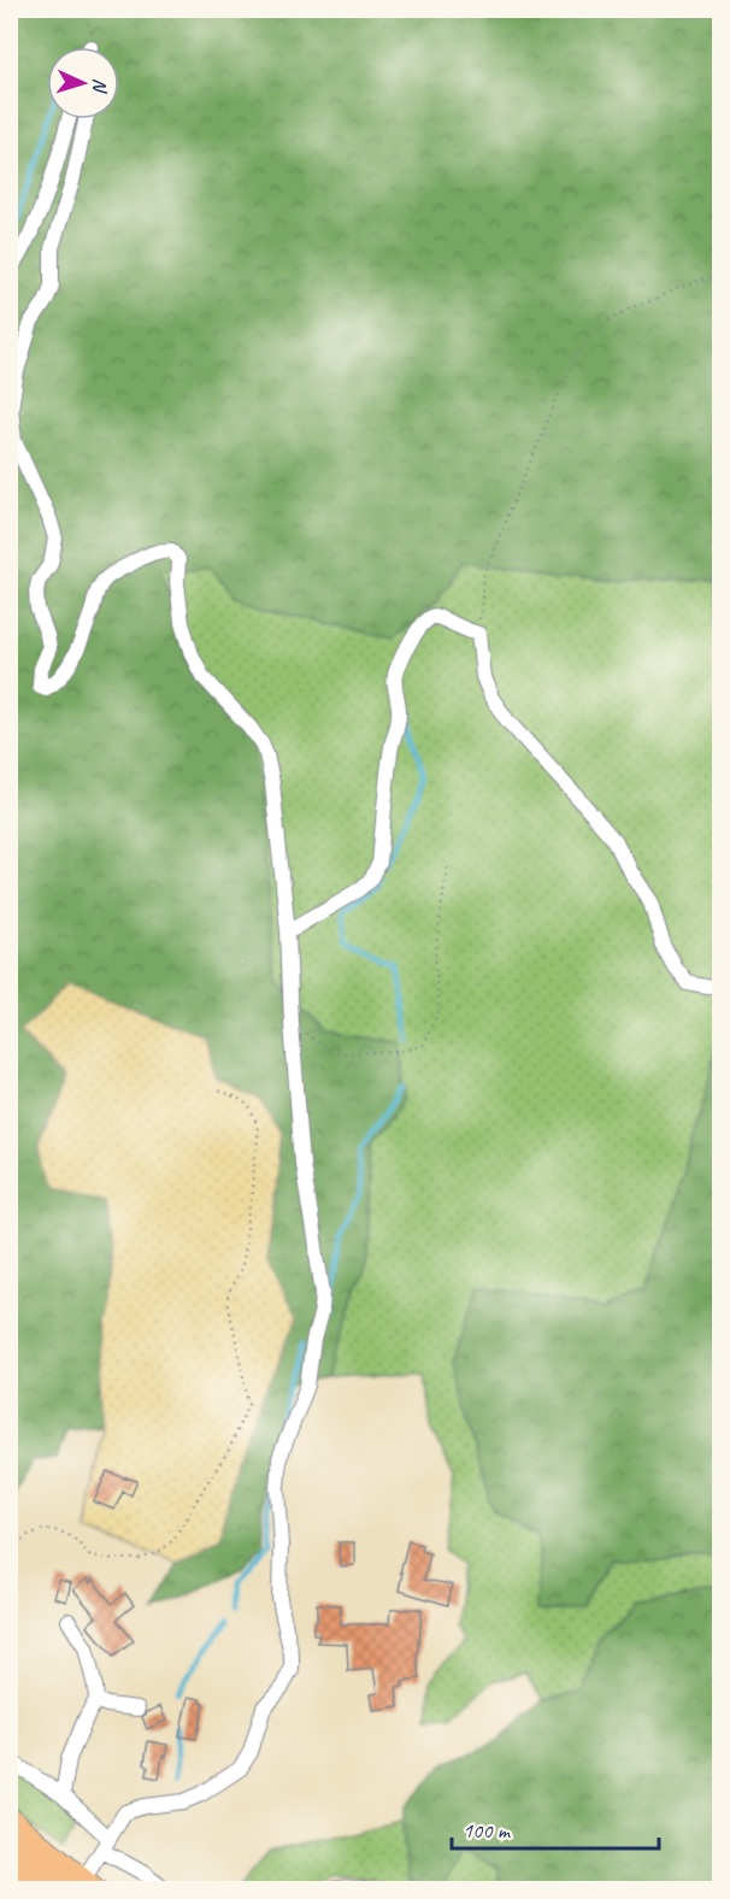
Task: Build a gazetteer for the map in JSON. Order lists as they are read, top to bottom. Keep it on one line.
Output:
{"scale_bar":"100 m","north":"right"}
